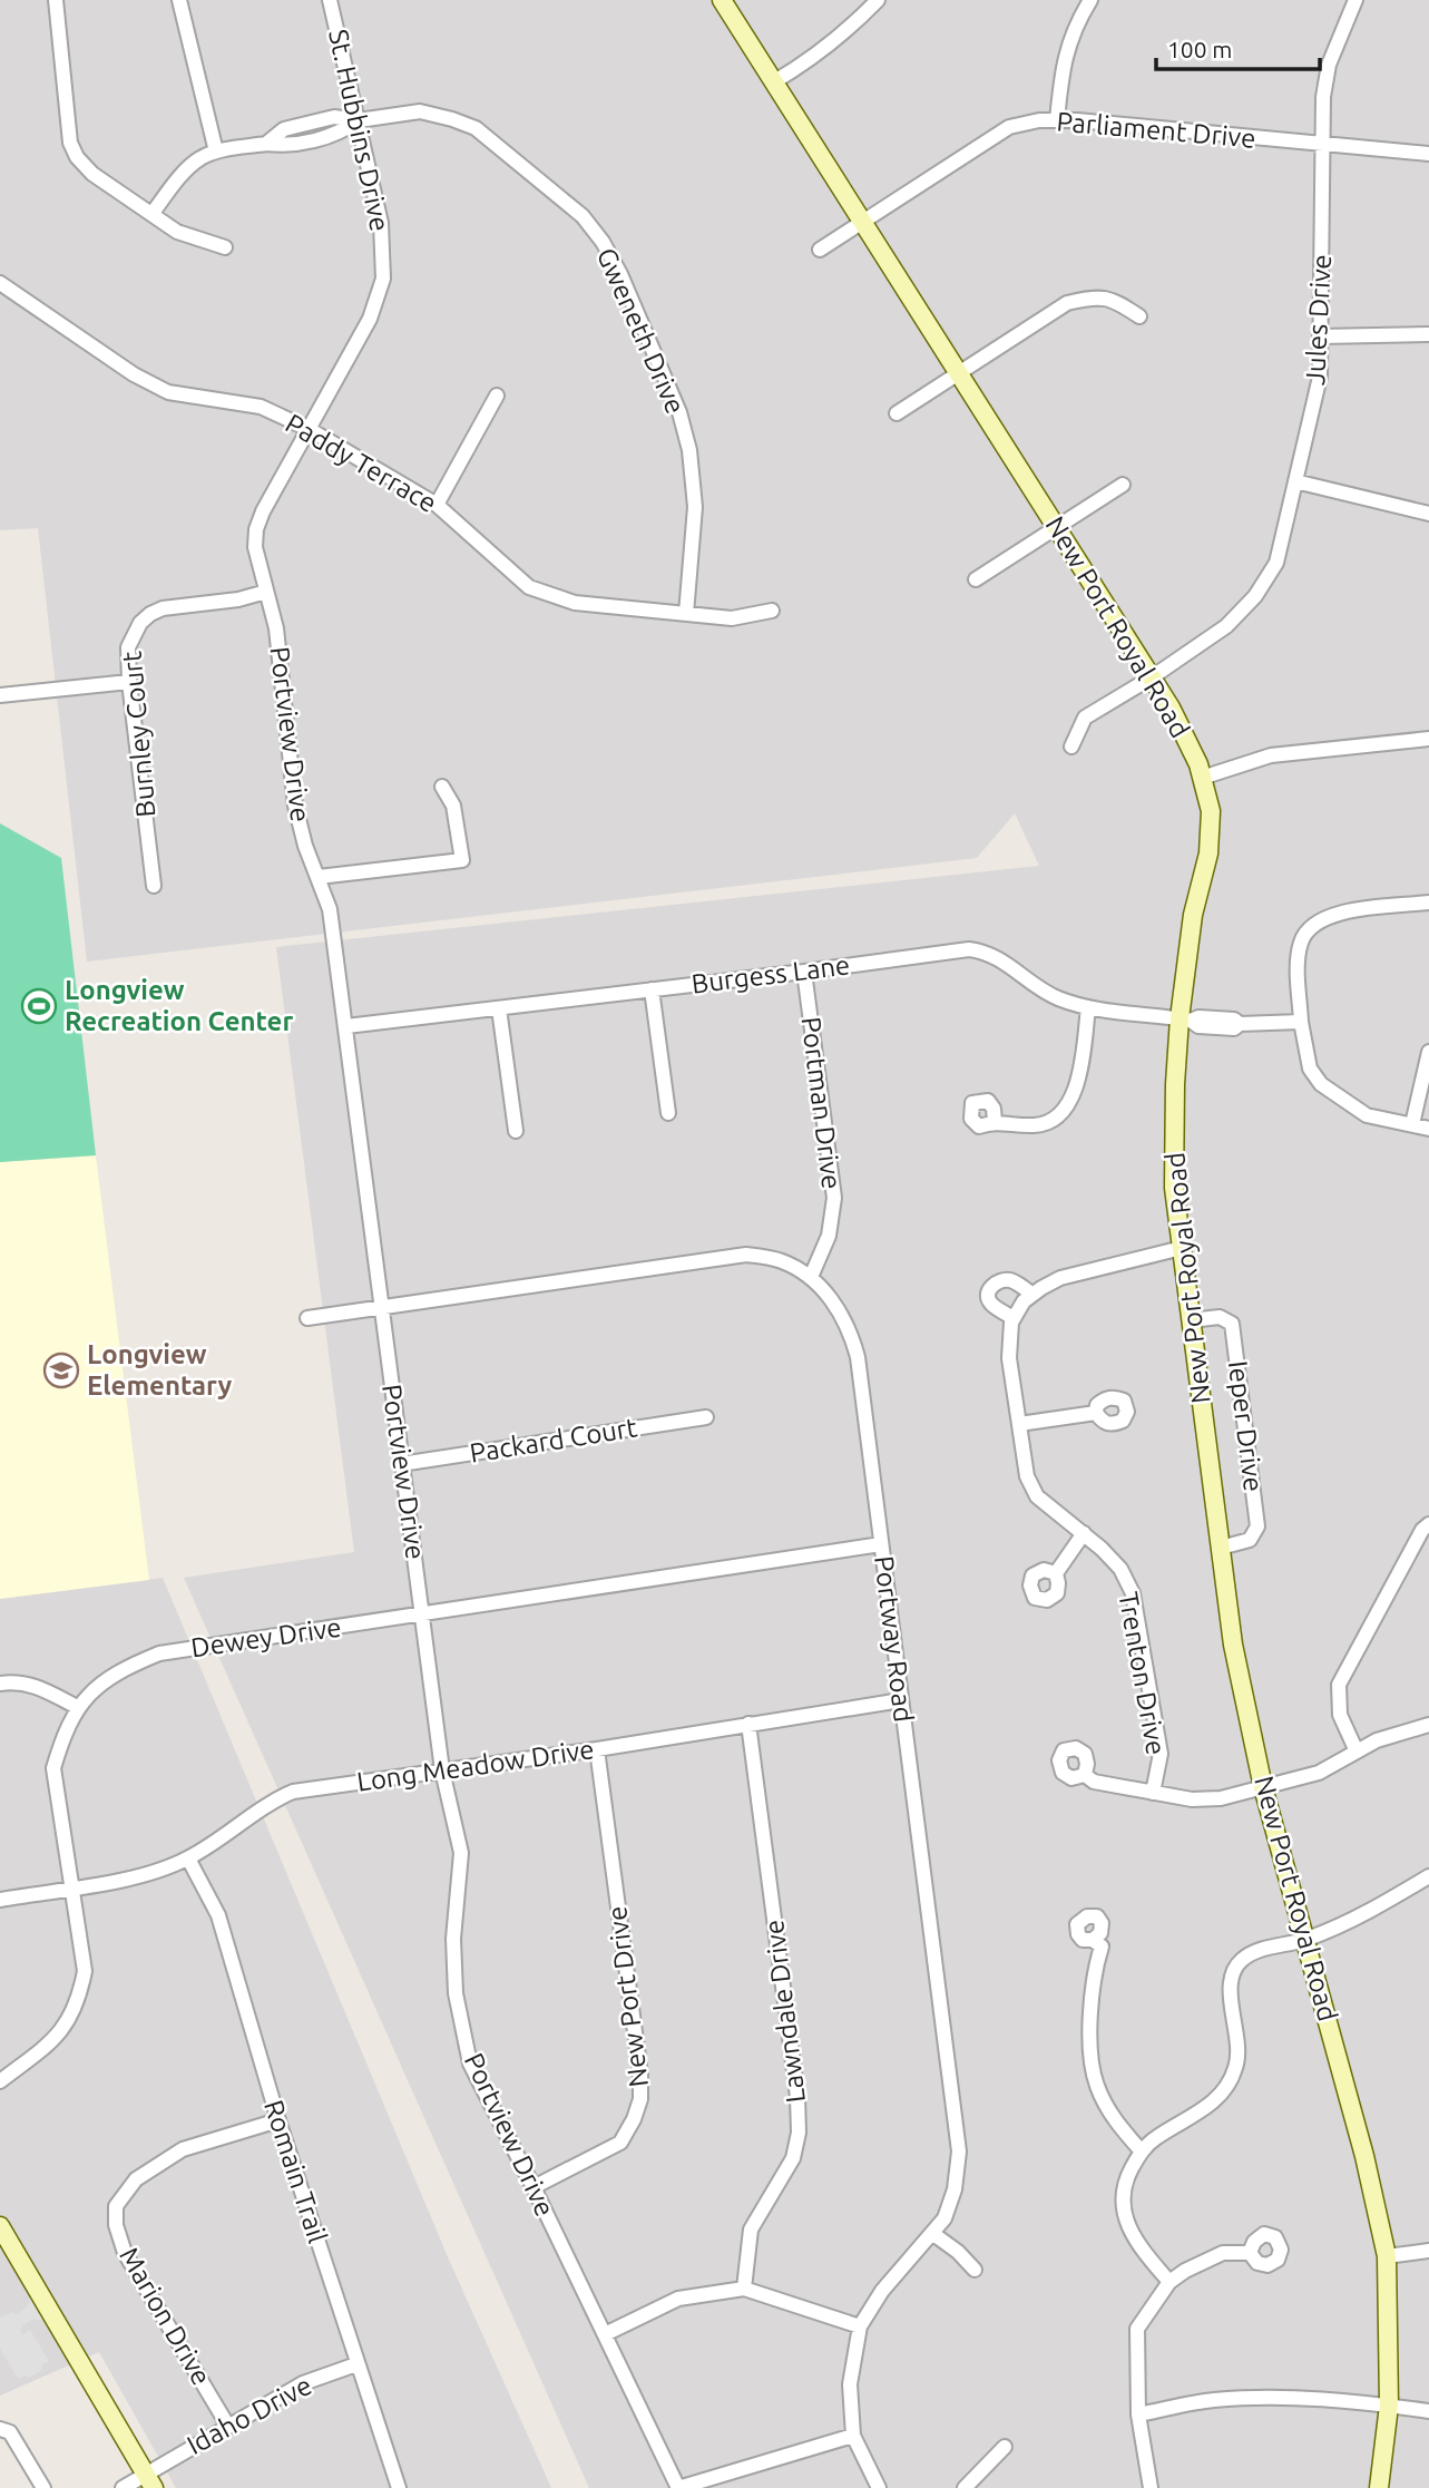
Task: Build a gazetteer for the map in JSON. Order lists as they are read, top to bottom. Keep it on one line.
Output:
{"streets":{"street":["St. Hubbins Drive","Parliament Drive","Jules Drive","Gweneth Drive","Paddy Terrace","New Port Royal Road","Burnley Court","Portview Drive","Burgess Lane","Portman Drive","Ieper Drive","Packard Court","Dewey Drive","Portway Road","Trenton Drive","Long Meadow Drive","New Port Drive","Lawndale Drive","Romain Trail","Marion Drive","Idaho Drive"]},"crossings":[["St. Hubbins Drive","Gweneth Drive"],["St. Hubbins Drive","Paddy Terrace"],["St. Hubbins Drive","Portview Drive"],["Parliament Drive","Jules Drive"],["Parliament Drive","New Port Royal Road"],["Jules Drive","New Port Royal Road"],["Gweneth Drive","Paddy Terrace"],["Paddy Terrace","Portview Drive"],["New Port Royal Road","Burgess Lane"],["New Port Royal Road","Ieper Drive"],["Burnley Court","Portview Drive"],["Portview Drive","Burgess Lane"],["Portview Drive","Packard Court"],["Portview Drive","Dewey Drive"],["Portview Drive","Portway Road"],["Portview Drive","Long Meadow Drive"],["Portview Drive","New Port Drive"],["Burgess Lane","Portman Drive"],["Portman Drive","Portway Road"],["Dewey Drive","Portway Road"],["Dewey Drive","Long Meadow Drive"],["Portway Road","Long Meadow Drive"],["Long Meadow Drive","New Port Drive"],["Long Meadow Drive","Lawndale Drive"],["Long Meadow Drive","Romain Trail"],["Romain Trail","Marion Drive"],["Romain Trail","Idaho Drive"],["Marion Drive","Idaho Drive"]],"places":{"sports":["Longview Recreation Center"],"school or university":["Longview Elementary"]},"scale_bar":"100 m"}
